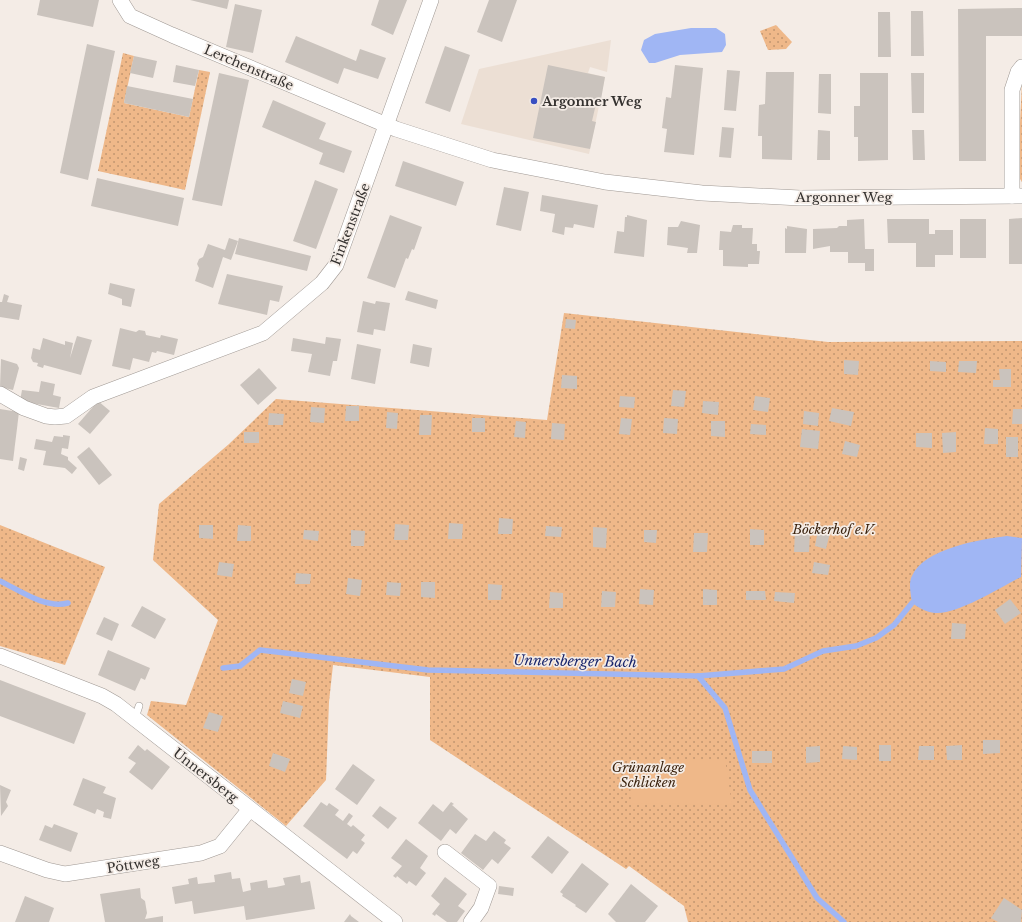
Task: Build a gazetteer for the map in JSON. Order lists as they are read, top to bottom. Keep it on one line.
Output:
{"streets":{"street":["Lerchenstraße","Argonner Weg","Finkenstraße","Unnersberg","Pöttweg"]},"crossings":[["Lerchenstraße","Argonner Weg"],["Lerchenstraße","Finkenstraße"],["Argonner Weg","Finkenstraße"],["Unnersberg","Pöttweg"]],"water":["Unnersberger Bach"],"parks":["Böckerhof e.V.","Grünanlage Schlicken"],"places":["Argonner Weg"]}
